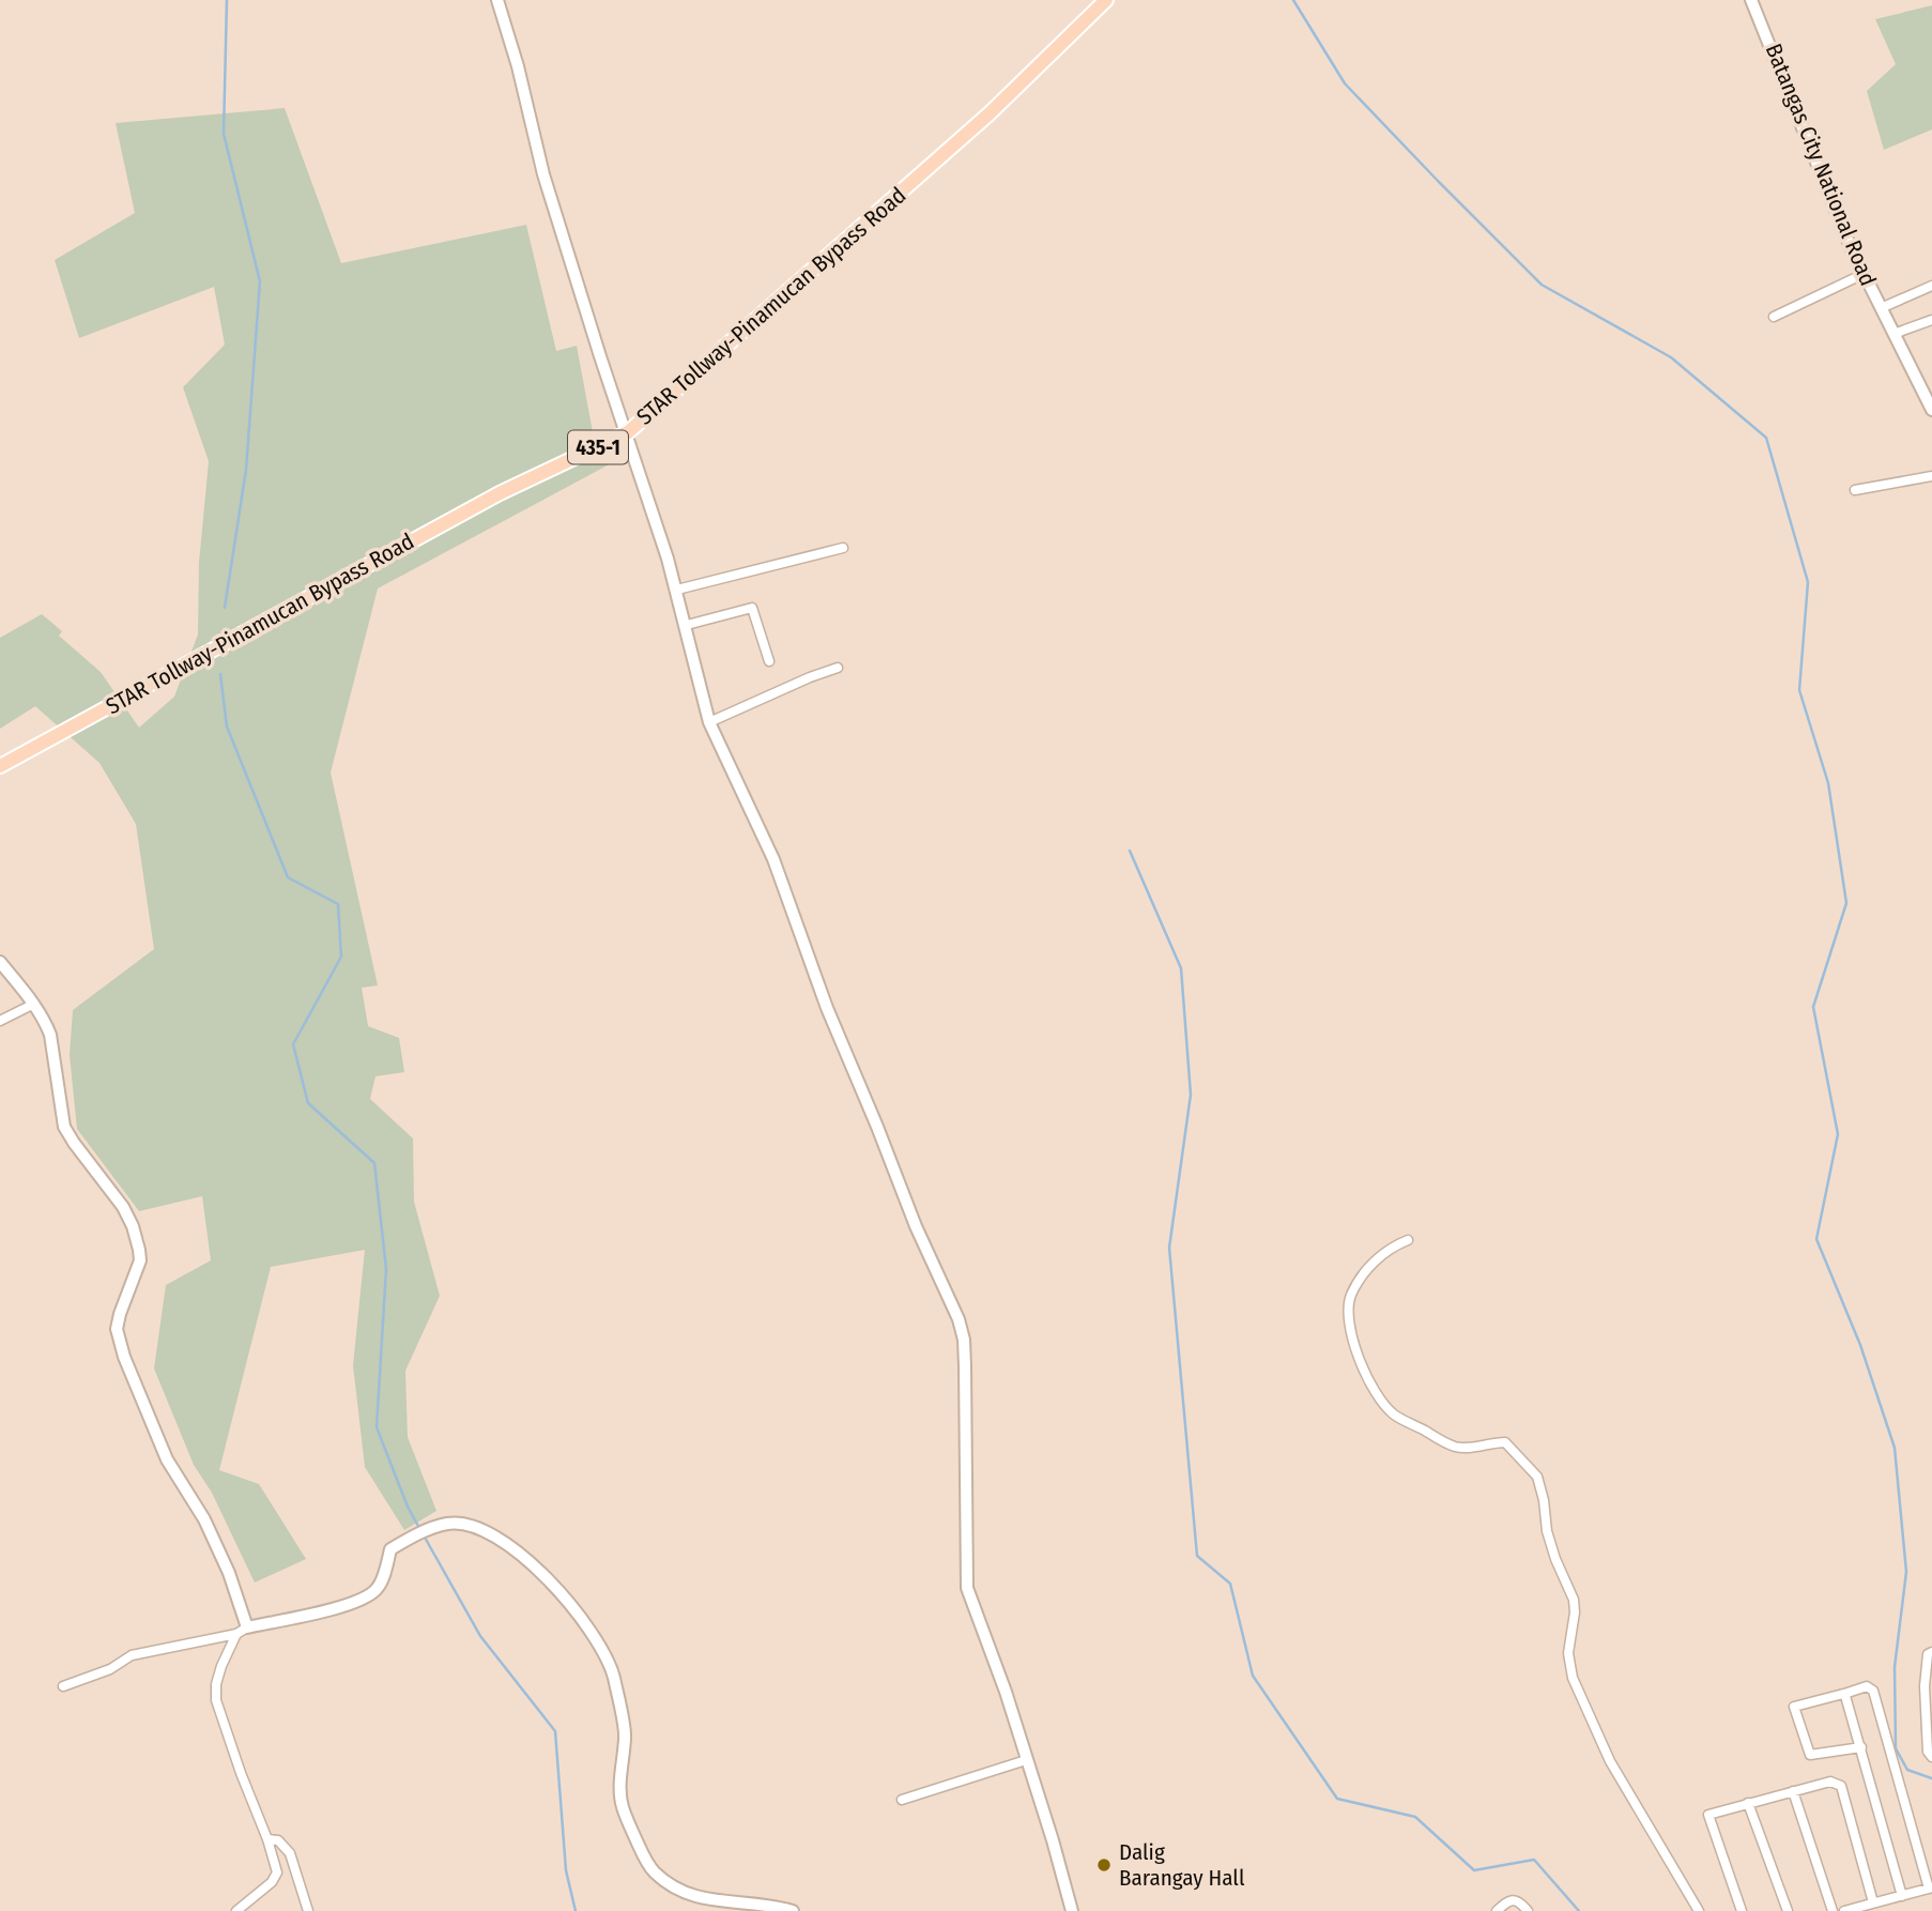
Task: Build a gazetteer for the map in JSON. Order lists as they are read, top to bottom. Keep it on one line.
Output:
{"streets":{"main road":["STAR Tollway-Pinamucan Bypass Road","435-1"],"street":["Batangas City National Road"]},"places":["Dalig Barangay Hall"]}
